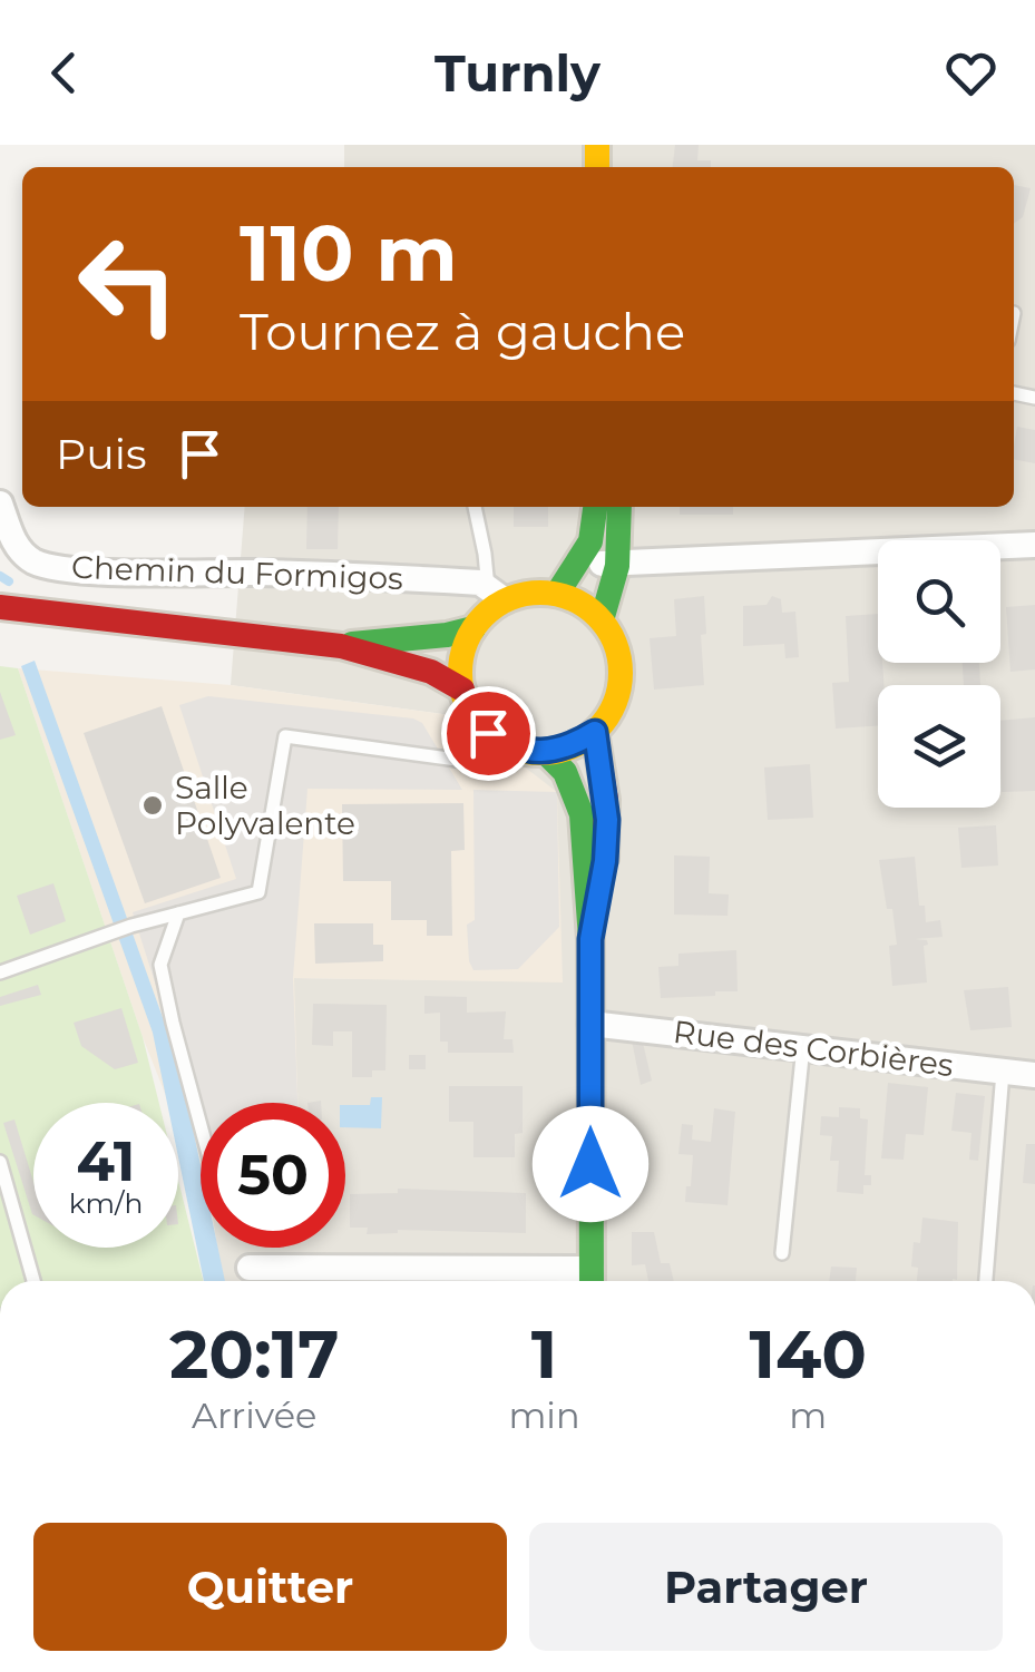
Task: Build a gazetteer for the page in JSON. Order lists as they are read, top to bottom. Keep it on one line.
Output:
{"streets":{"street":["Chemin du Formigos","Rue des Corbières"]},"places":["Salle Polyvalente"],"page":{"header":"Turnly","turn":["110 m","Tournez à gauche"],"then":"Puis","speed":"41 km/h","limit":"50","eta":["20:17","Arrivée","1","min","140","m"],"buttons":["Quitter","Partager"]}}
